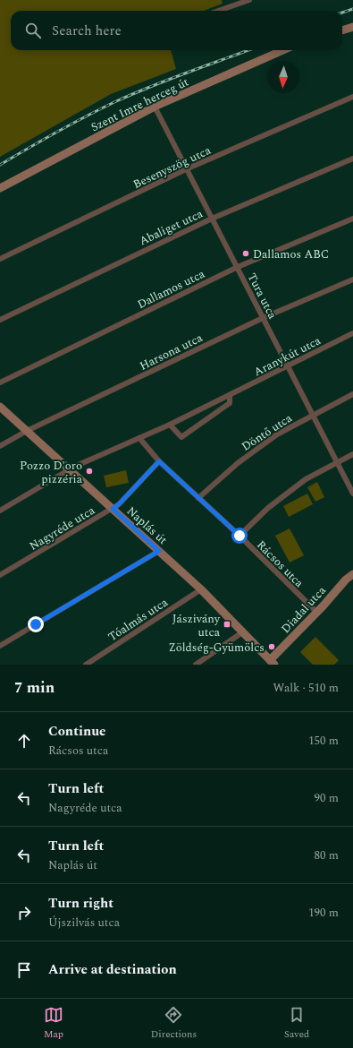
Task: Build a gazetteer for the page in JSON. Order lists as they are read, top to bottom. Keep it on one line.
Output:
{"streets":{"street":["Szent Imre herceg út","Besenyszög utca","Abaliget utca","Dallamos utca","Tura utca","Harsona utca","Aranykút utca","Döntő utca","Naplás út","Nagyréde utca","Rácsos utca","Diadal utca","Tóalmás utca"]},"crossings":[["Szent Imre herceg út","Tura utca"],["Besenyszög utca","Tura utca"],["Abaliget utca","Tura utca"],["Dallamos utca","Tura utca"],["Tura utca","Harsona utca"],["Tura utca","Aranykút utca"],["Tura utca","Döntő utca"],["Harsona utca","Naplás út"],["Aranykút utca","Naplás út"],["Aranykút utca","Rácsos utca"],["Döntő utca","Rácsos utca"],["Naplás út","Nagyréde utca"],["Naplás út","Diadal utca"],["Naplás út","Tóalmás utca"],["Nagyréde utca","Rácsos utca"],["Rácsos utca","Diadal utca"]],"places":{"other":["Dallamos ABC","Pozzo D'oro pizzéria","Zöldség-Gyümölcs"],"transit":["Jászivány utca"]},"north":"bottom","page":{"search":"Search here","heading":["7 min","Walk · 510 m"],"list":[["Continue","Rácsos utca","150 m"],["Turn left","Nagyréde utca","90 m"],["Turn left","Naplás út","80 m"],["Turn right","Újszilvás utca","190 m"],"Arrive at destination"],"nav":["Map","Directions","Saved"]}}
